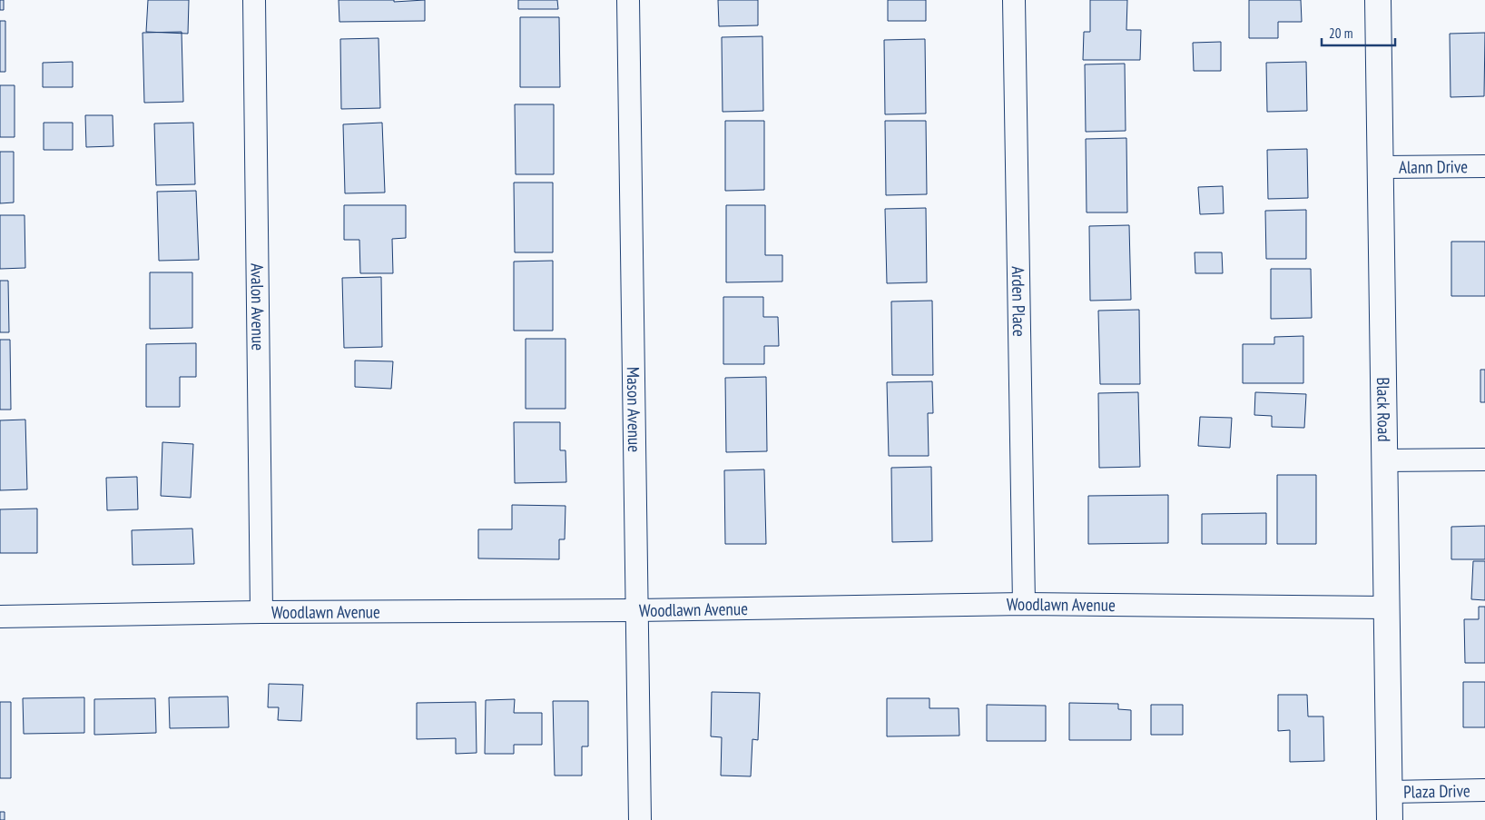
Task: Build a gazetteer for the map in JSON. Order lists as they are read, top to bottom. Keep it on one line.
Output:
{"streets":{"main road":["Black Road"],"street":["Alann Drive","Arden Place","Avalon Avenue","Mason Avenue","Woodlawn Avenue","Plaza Drive"]},"crossings":[["Alann Drive","Black Road"],["Arden Place","Woodlawn Avenue"],["Avalon Avenue","Woodlawn Avenue"],["Mason Avenue","Woodlawn Avenue"],["Black Road","Woodlawn Avenue"],["Black Road","Plaza Drive"]],"scale_bar":"20 m"}
